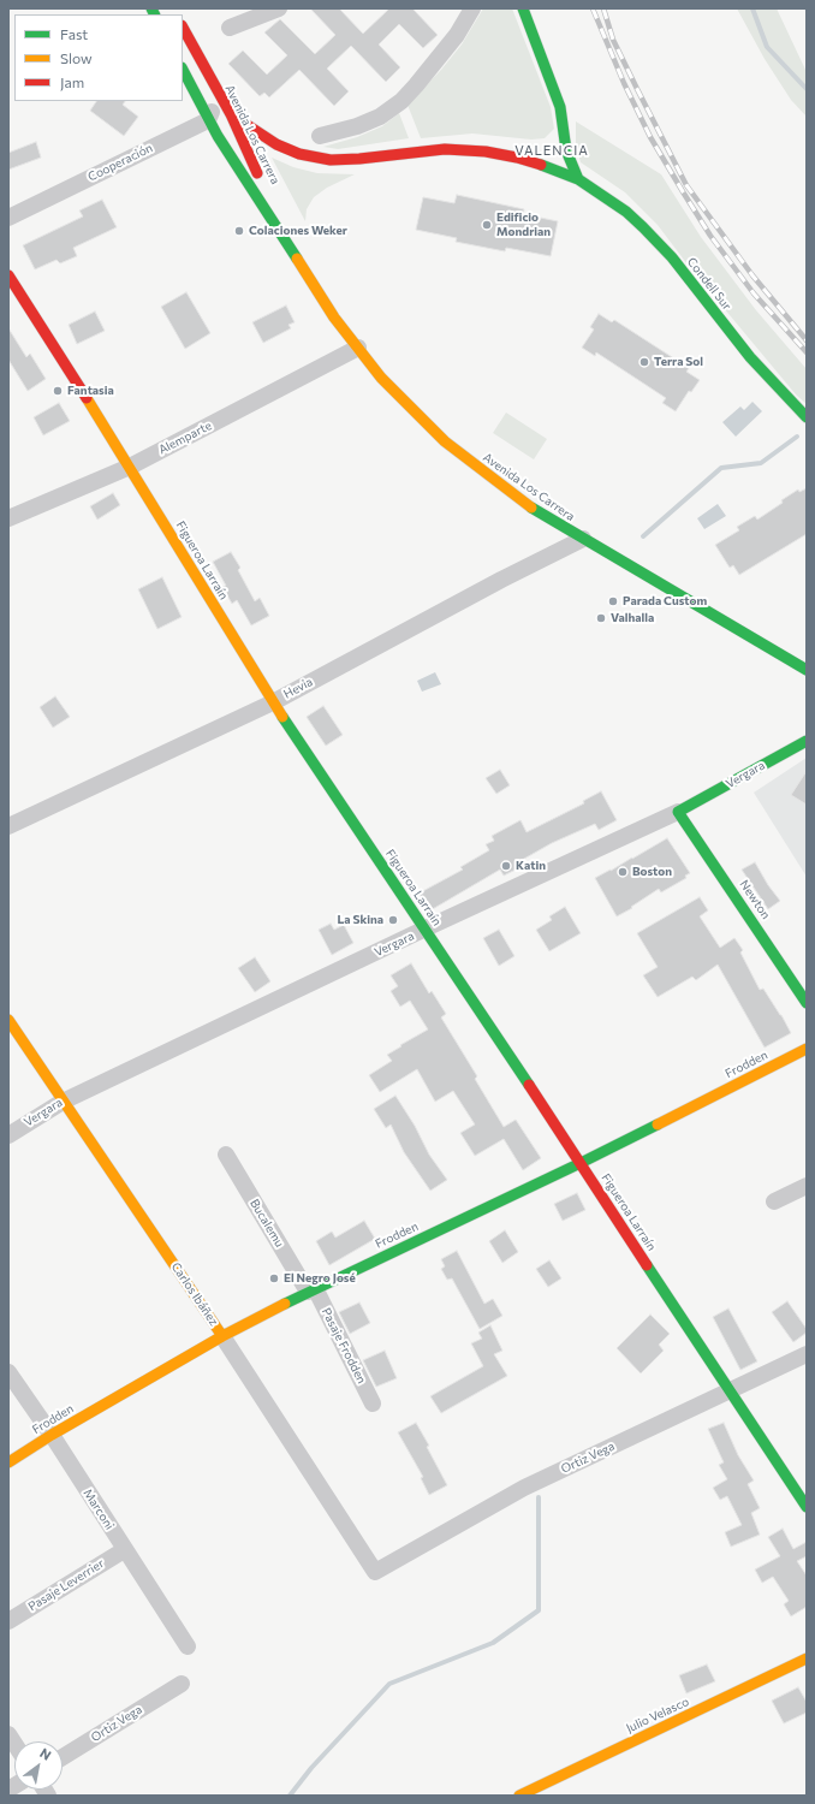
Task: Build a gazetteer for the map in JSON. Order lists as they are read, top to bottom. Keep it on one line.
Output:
{"streets":{"street":["Avenida Los Carrera","Cooperación","Condell Sur","Alemparte","Figueroa Larraín","Hevia","Vergara","Newton","Frodden","Bucalemu","Carlos Ibáñez","Pasaje Frodden","Ortiz Vega","Marconi","Pasaje Leverrier","Julio Velasco"]},"crossings":[["Avenida Los Carrera","Cooperación"],["Avenida Los Carrera","Alemparte"],["Avenida Los Carrera","Hevia"],["Alemparte","Figueroa Larraín"],["Figueroa Larraín","Hevia"],["Figueroa Larraín","Vergara"],["Figueroa Larraín","Frodden"],["Figueroa Larraín","Ortiz Vega"],["Vergara","Newton"],["Vergara","Carlos Ibáñez"],["Frodden","Bucalemu"],["Frodden","Carlos Ibáñez"],["Frodden","Pasaje Frodden"],["Frodden","Marconi"],["Bucalemu","Pasaje Frodden"],["Carlos Ibáñez","Ortiz Vega"],["Marconi","Pasaje Leverrier"]],"districts":["VALENCIA"],"places":["Edificio Mondrian","Colaciones Weker","Terra Sol","Fantasia","Parada Custom","Valhalla","Katin","Boston","La Skina","El Negro José"],"legend":["Fast","Slow","Jam"],"north":"top right"}
